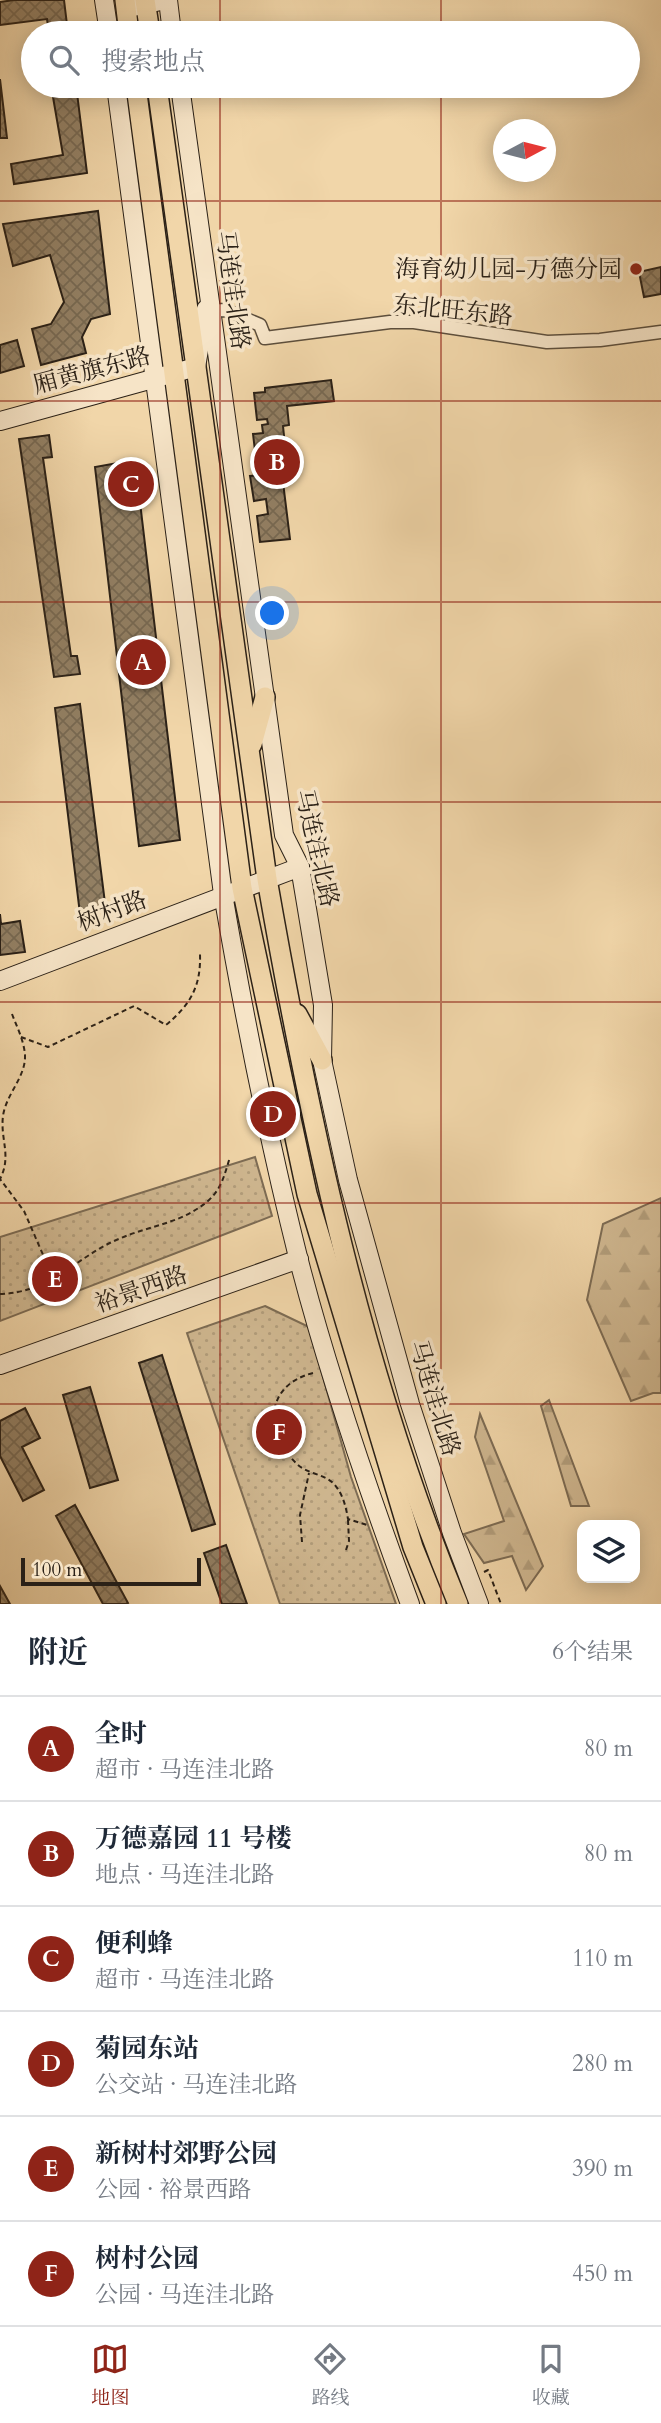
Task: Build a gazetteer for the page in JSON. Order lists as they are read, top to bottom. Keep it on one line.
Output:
{"streets":{"main road":["马连洼北路"],"street":["东北旺东路","厢黄旗东路","树村路","裕景西路"]},"crossings":[["马连洼北路","东北旺东路"],["马连洼北路","厢黄旗东路"],["马连洼北路","树村路"]],"places":["海育幼儿园-万德分园"],"scale_bar":"100 m","north":"right","page":{"search":"搜索地点","pins":["B","C","A","D","E","F"],"scale":"100 m","heading":["附近","6个结果"],"list":[{"mark":"A","name":"全时","note":"超市 · 马连洼北路","value":"80 m"},{"mark":"B","name":"万德嘉园 11 号楼","note":"地点 · 马连洼北路","value":"80 m"},{"mark":"C","name":"便利蜂","note":"超市 · 马连洼北路","value":"110 m"},{"mark":"D","name":"菊园东站","note":"公交站 · 马连洼北路","value":"280 m"},{"mark":"E","name":"新树村郊野公园","note":"公园 · 裕景西路","value":"390 m"},{"mark":"F","name":"树村公园","note":"公园 · 马连洼北路","value":"450 m"}],"nav":["地图","路线","收藏"]}}
